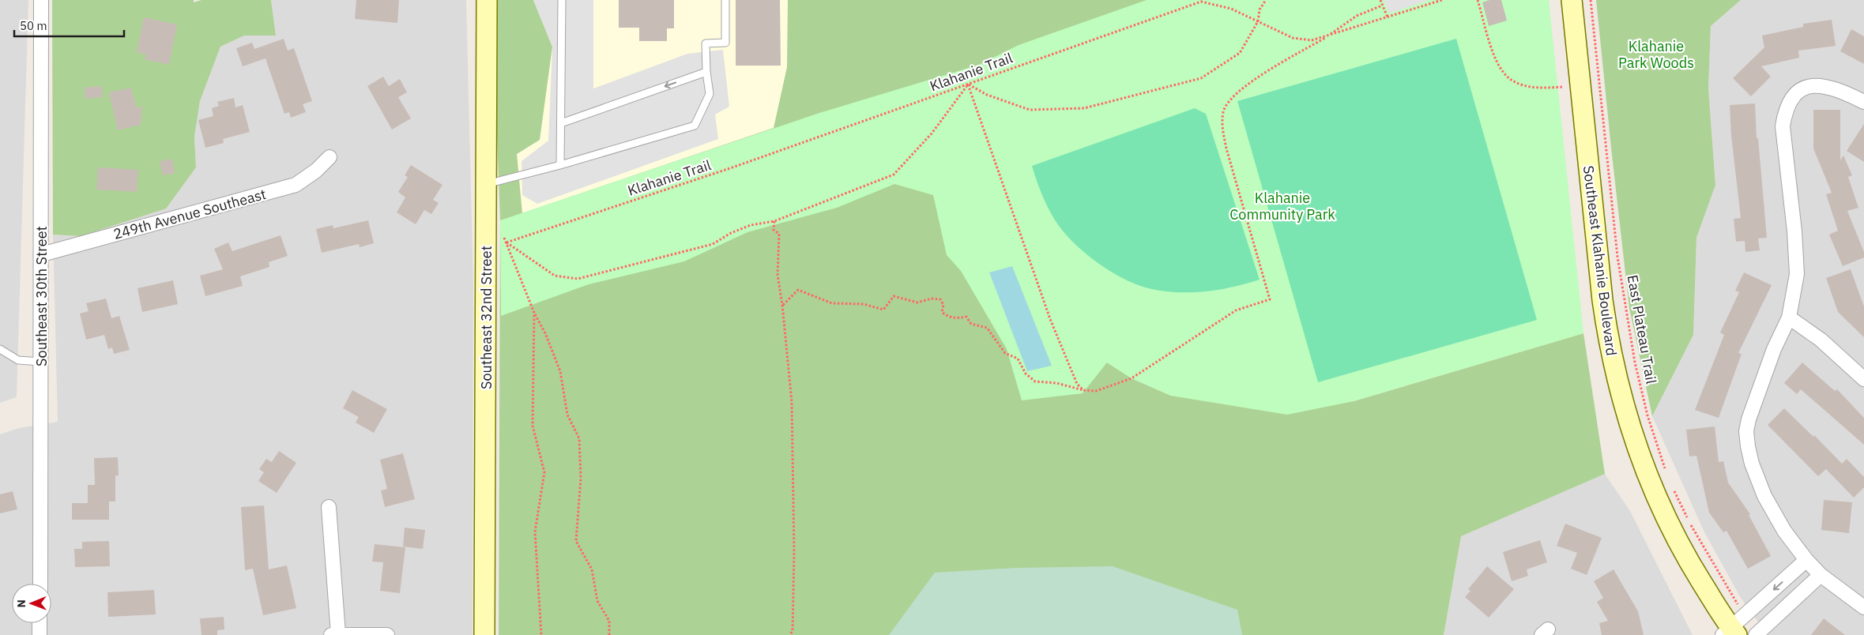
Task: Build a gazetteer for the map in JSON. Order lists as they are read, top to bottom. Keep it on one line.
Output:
{"streets":{"street":["249th Avenue Southeast","Southeast Klahanie Boulevard","Southeast 30th Street","Southeast 32nd Street"],"path":["Klahanie Trail","East Plateau Trail"]},"crossings":[["249th Avenue Southeast","Southeast 30th Street"]],"parks":["Klahanie Park Woods","Klahanie Community Park"],"scale_bar":"50 m","north":"left"}
